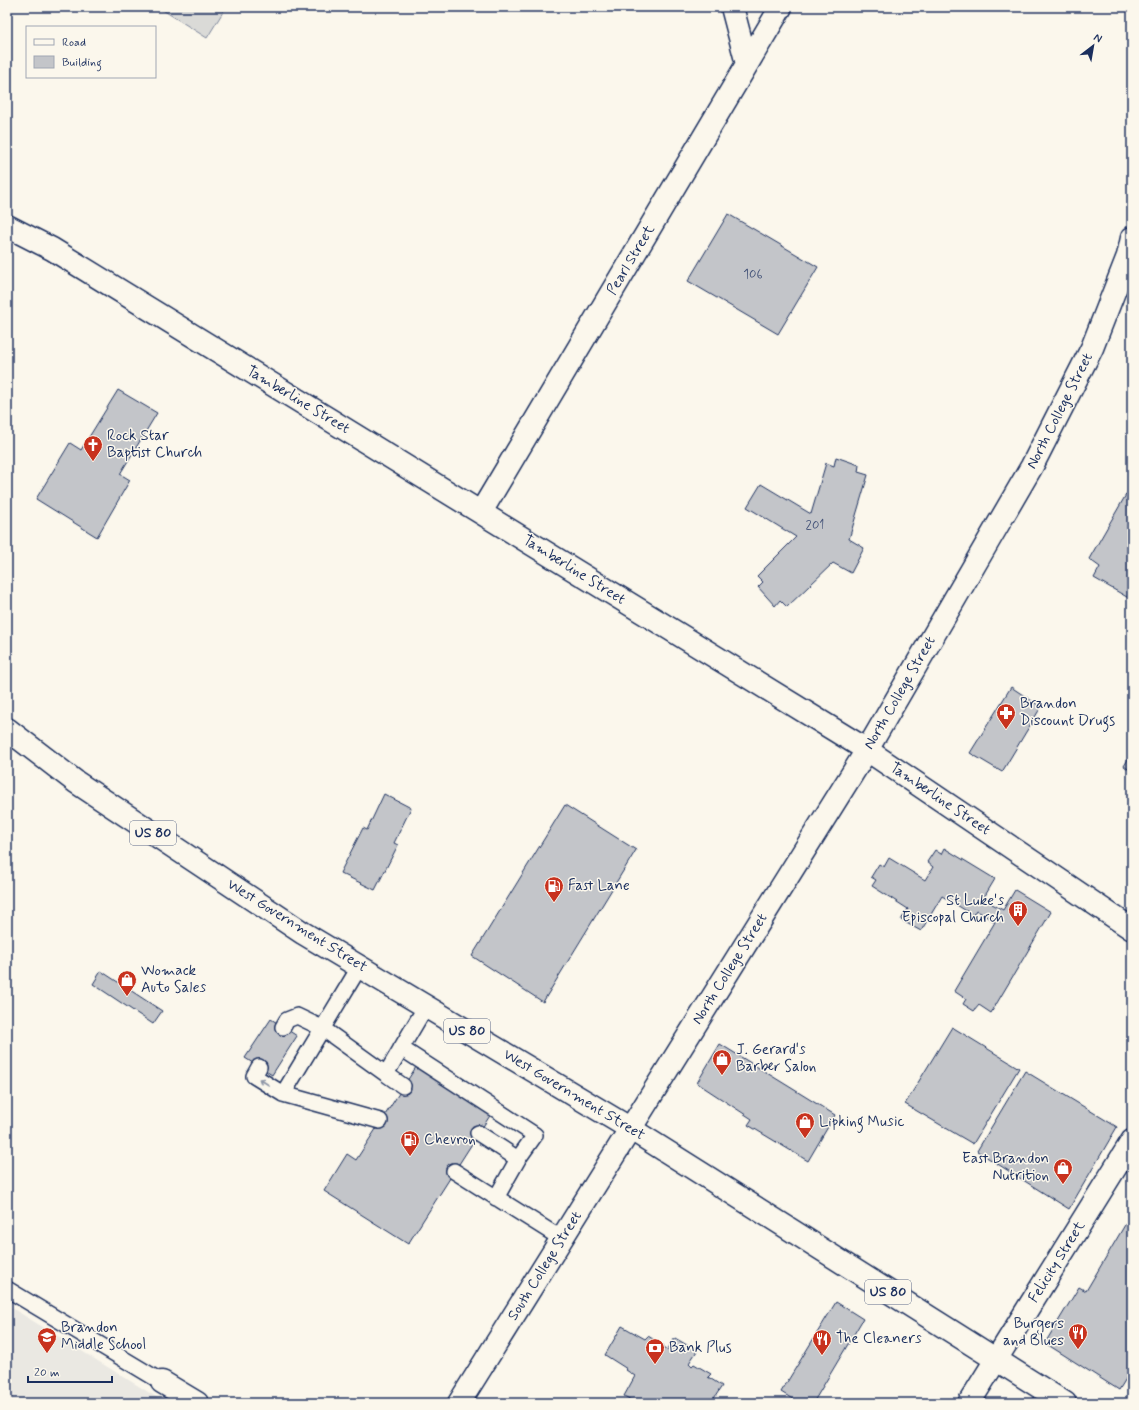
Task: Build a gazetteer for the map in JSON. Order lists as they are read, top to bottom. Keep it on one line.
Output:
{"streets":{"main road":["Pearl Street","Tamberline Street","North College Street","US 80","West Government Street","Felicity Street","South College Street"]},"crossings":[["Pearl Street","Tamberline Street"],["Tamberline Street","North College Street"],["North College Street","West Government Street"],["North College Street","South College Street"],["West Government Street","Felicity Street"],["West Government Street","South College Street"]],"places":{"church":["Rock Star Baptist Church"],"pharmacy":["Brandon Discount Drugs"],"fuel station":["Fast Lane","Chevron"],"building":["St Luke's Episcopal Church"],"shop":["Womack Auto Sales","J. Gerard's Barber Salon","Lipking Music","East Brandon Nutrition"],"restaurant":["Burgers and Blues","The Cleaners"],"school or university":["Brandon Middle School"],"bank":["Bank Plus"]},"house_numbers":["106","201"],"legend":["Road","Building"],"scale_bar":"20 m","north":"top right"}
